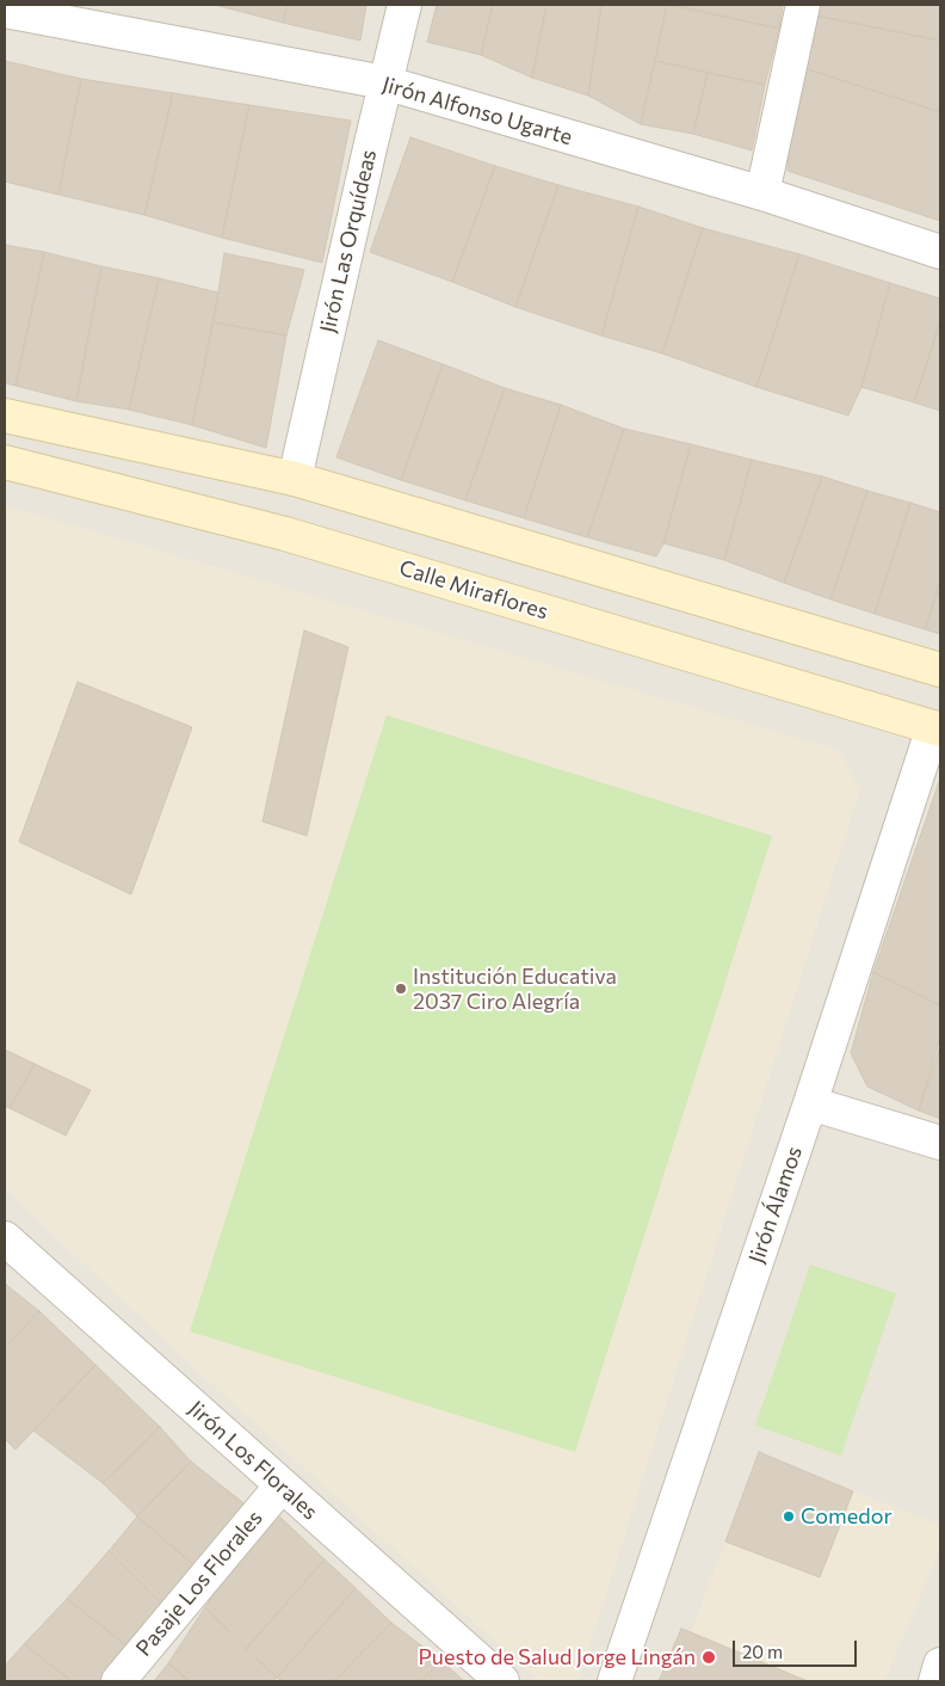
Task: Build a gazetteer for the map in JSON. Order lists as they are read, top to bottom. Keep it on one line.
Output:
{"streets":{"street":["Jirón Alfonso Ugarte","Jirón Las Orquídeas","Calle Miraflores","Jirón Álamos","Jirón Los Florales","Pasaje Los Florales"]},"crossings":[["Jirón Alfonso Ugarte","Jirón Las Orquídeas"],["Calle Miraflores","Jirón Álamos"],["Jirón Los Florales","Pasaje Los Florales"]],"places":["Institución Educativa 2037 Ciro Alegría","Comedor","Puesto de Salud Jorge Lingán"],"scale_bar":"20 m"}
